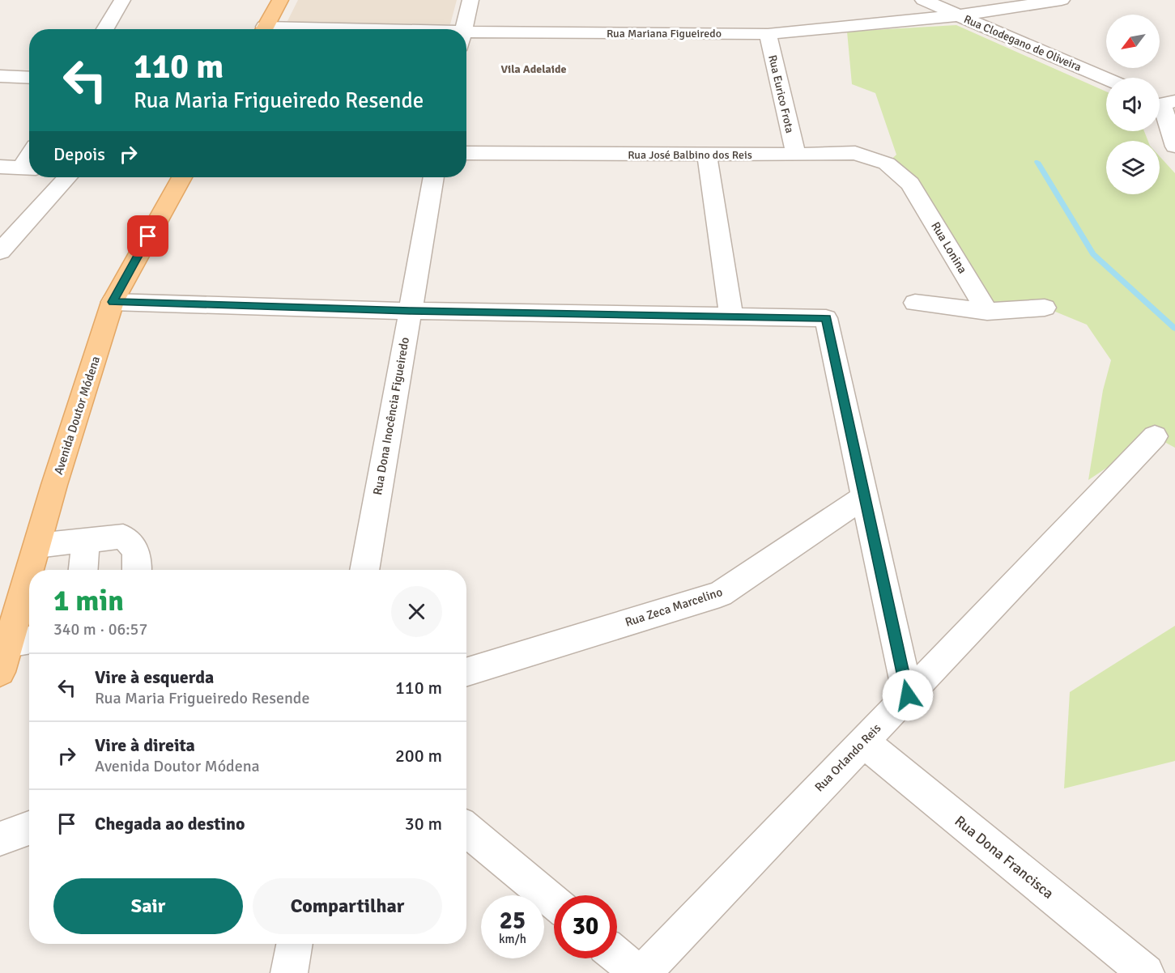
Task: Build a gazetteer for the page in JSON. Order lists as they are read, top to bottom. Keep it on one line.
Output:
{"streets":{"main road":["Avenida Doutor Módena"],"street":["Rua Mariana Figueiredo","Rua Clodegano de Oliveira","Rua Eurico Frota","Rua José Balbino dos Reis","Rua Lonina","Rua Dona Inocência Figueiredo","Rua Zeca Marcelino","Rua Orlando Reis","Rua Dona Francisca"]},"crossings":[["Rua Mariana Figueiredo","Rua Clodegano de Oliveira"],["Rua Mariana Figueiredo","Rua Eurico Frota"],["Rua Eurico Frota","Rua José Balbino dos Reis"],["Rua José Balbino dos Reis","Rua Lonina"],["Rua Orlando Reis","Rua Dona Francisca"]],"districts":["Vila Adelaide"],"north":"bottom left","page":{"turn":["110 m","Rua Maria Frigueiredo Resende"],"then":"Depois","heading":["1 min","340 m · 06:57"],"list":[{"name":"Vire à esquerda","note":"Rua Maria Frigueiredo Resende","value":"110 m"},{"name":"Vire à direita","note":"Avenida Doutor Módena","value":"200 m"},{"name":"Chegada ao destino","value":"30 m"}],"buttons":["Sair","Compartilhar"],"speed":"25 km/h","limit":"30"}}
